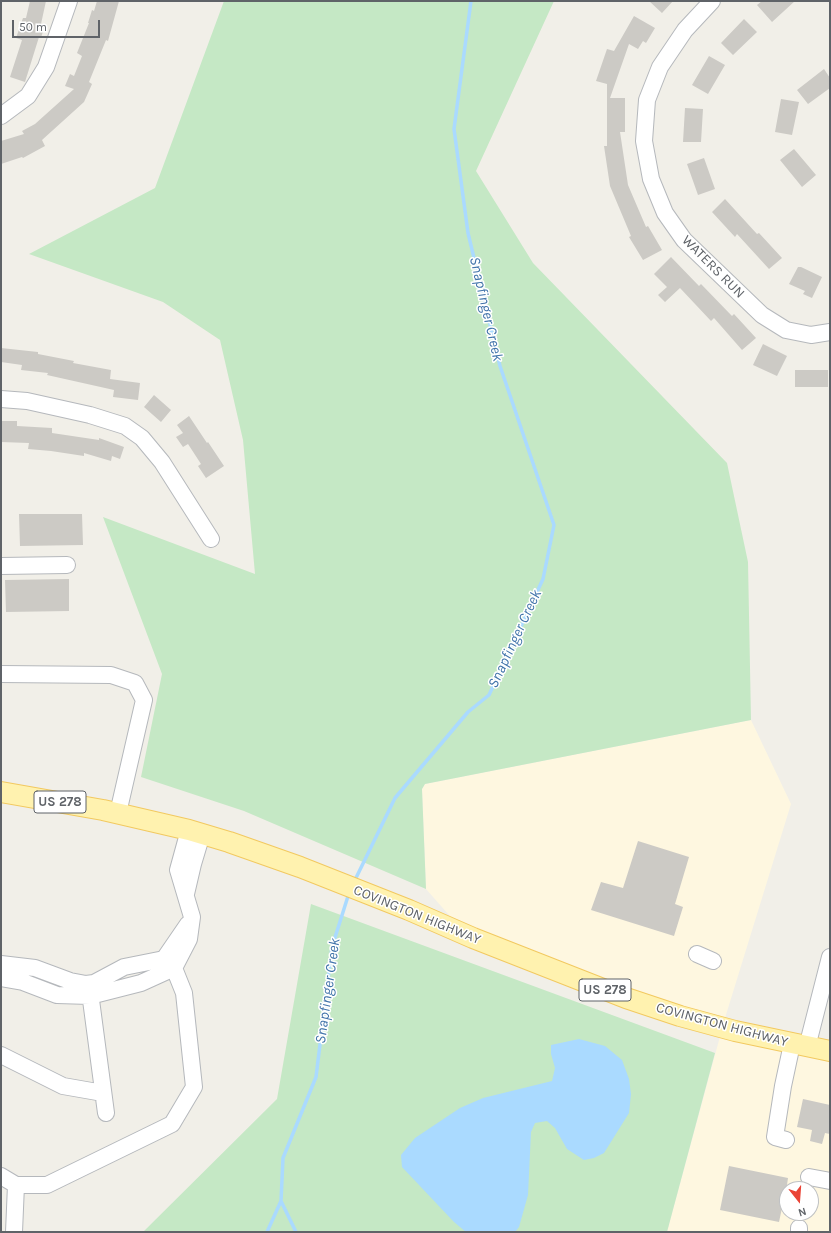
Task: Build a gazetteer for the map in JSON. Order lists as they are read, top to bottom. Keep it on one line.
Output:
{"streets":{"main road":["US 278","COVINGTON HIGHWAY"],"street":["WATERS RUN"]},"water":["Snapfinger Creek"],"scale_bar":"50 m","north":"bottom"}
